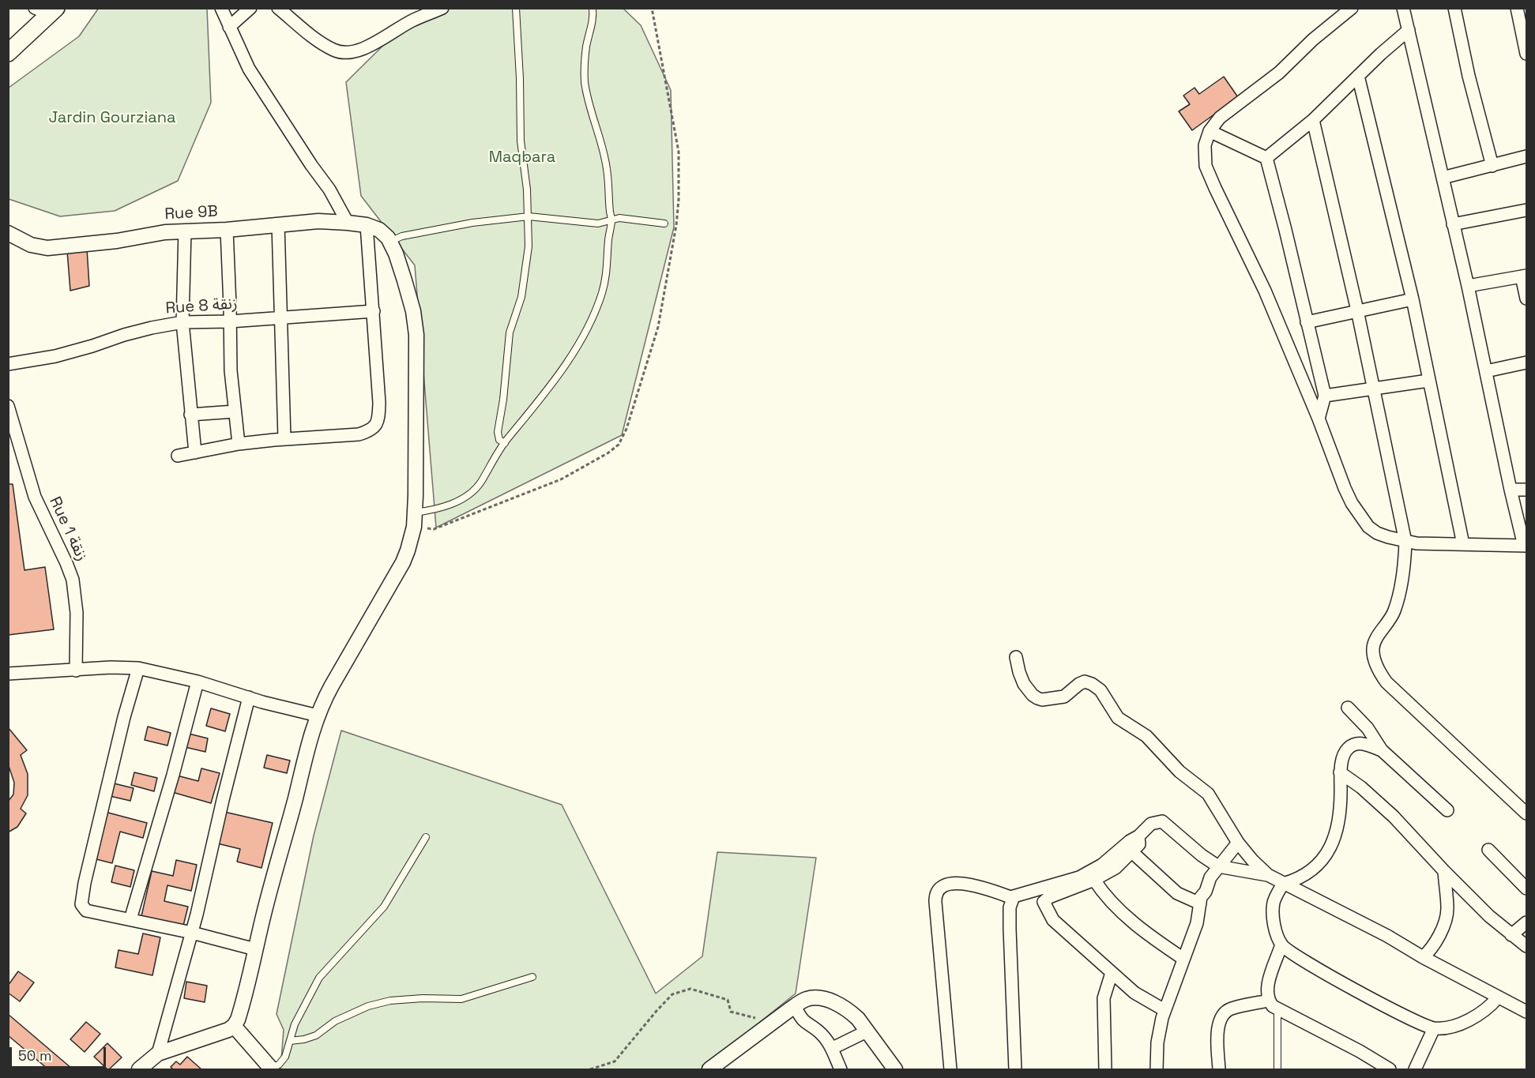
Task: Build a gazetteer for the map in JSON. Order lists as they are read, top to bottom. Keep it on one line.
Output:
{"streets":{"street":["Rue 9B","Rue 8 زنقة","Rue 1 زنقة"]},"parks":["Jardin Gourziana","Maqbara"],"scale_bar":"50 m"}
